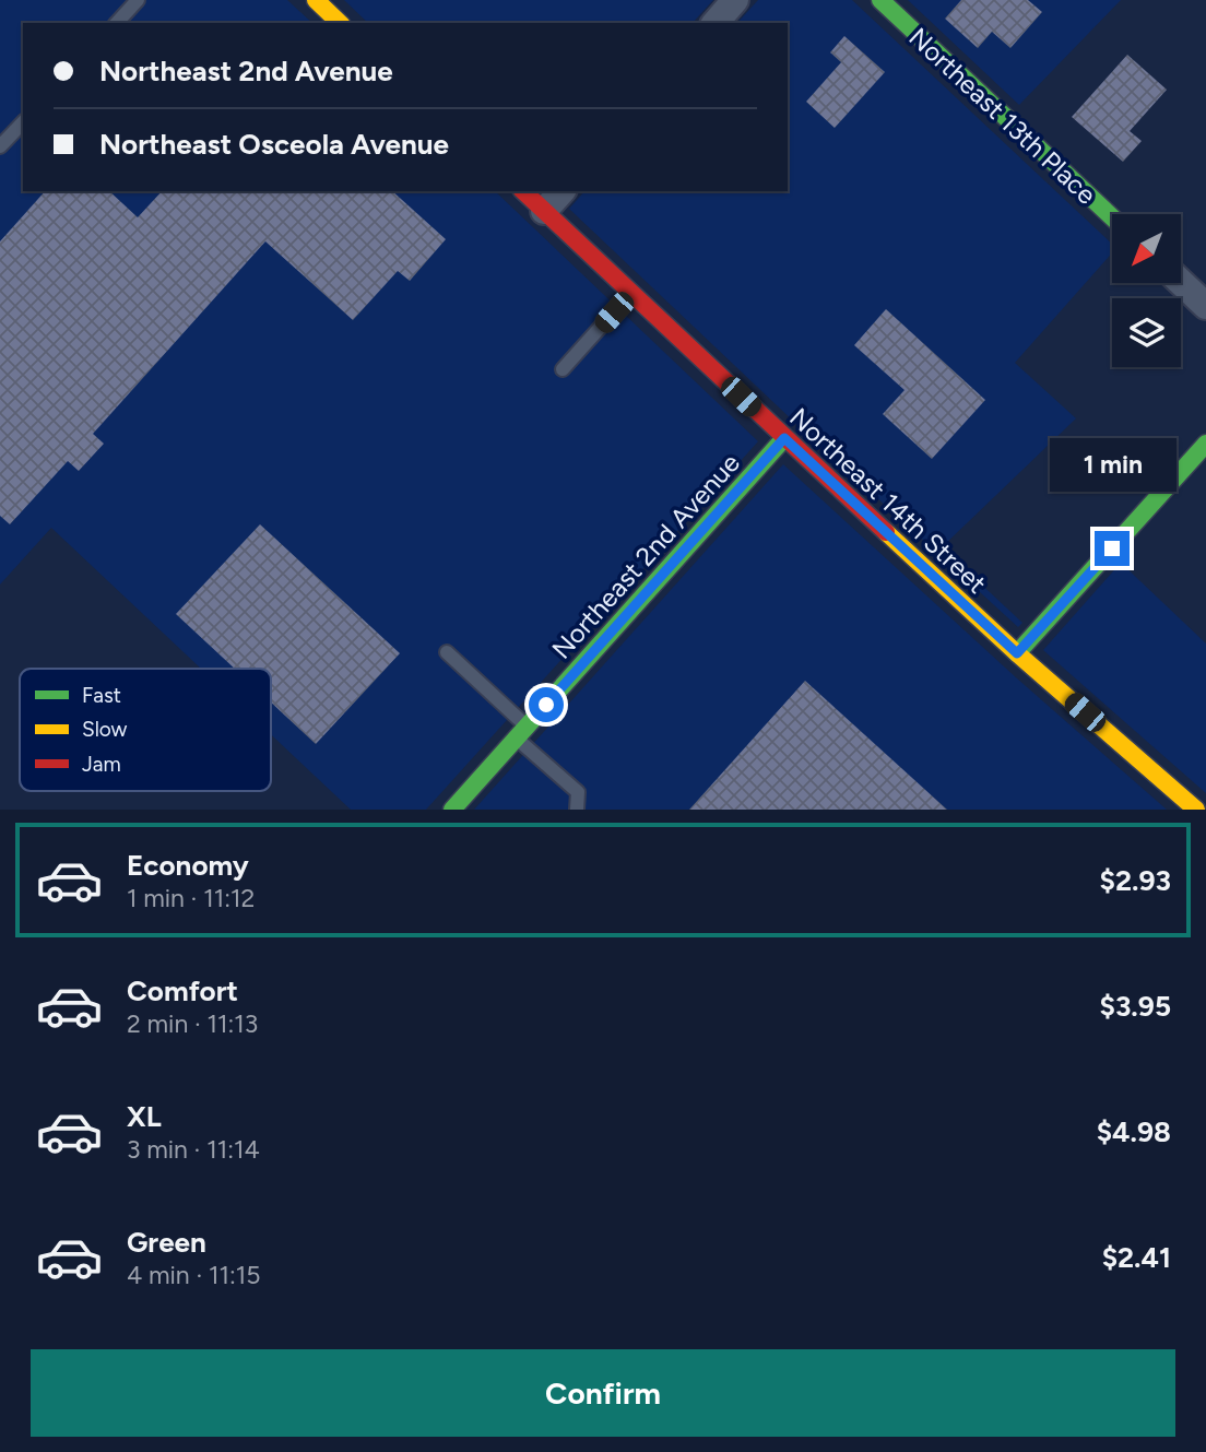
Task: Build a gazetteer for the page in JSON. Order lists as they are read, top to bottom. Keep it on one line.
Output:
{"streets":{"street":["Northeast 13th Place","Northeast 14th Street","Northeast 2nd Avenue"]},"crossings":[["Northeast 14th Street","Northeast 2nd Avenue"]],"legend":["Fast","Slow","Jam"],"north":"bottom left","page":{"banner":["Northeast 2nd Avenue","Northeast Osceola Avenue"],"bubble":"1 min","list":[{"name":"Economy","note":"1 min · 11:12","value":"$2.93"},{"name":"Comfort","note":"2 min · 11:13","value":"$3.95"},{"name":"XL","note":"3 min · 11:14","value":"$4.98"},{"name":"Green","note":"4 min · 11:15","value":"$2.41"}],"buttons":"Confirm"}}
